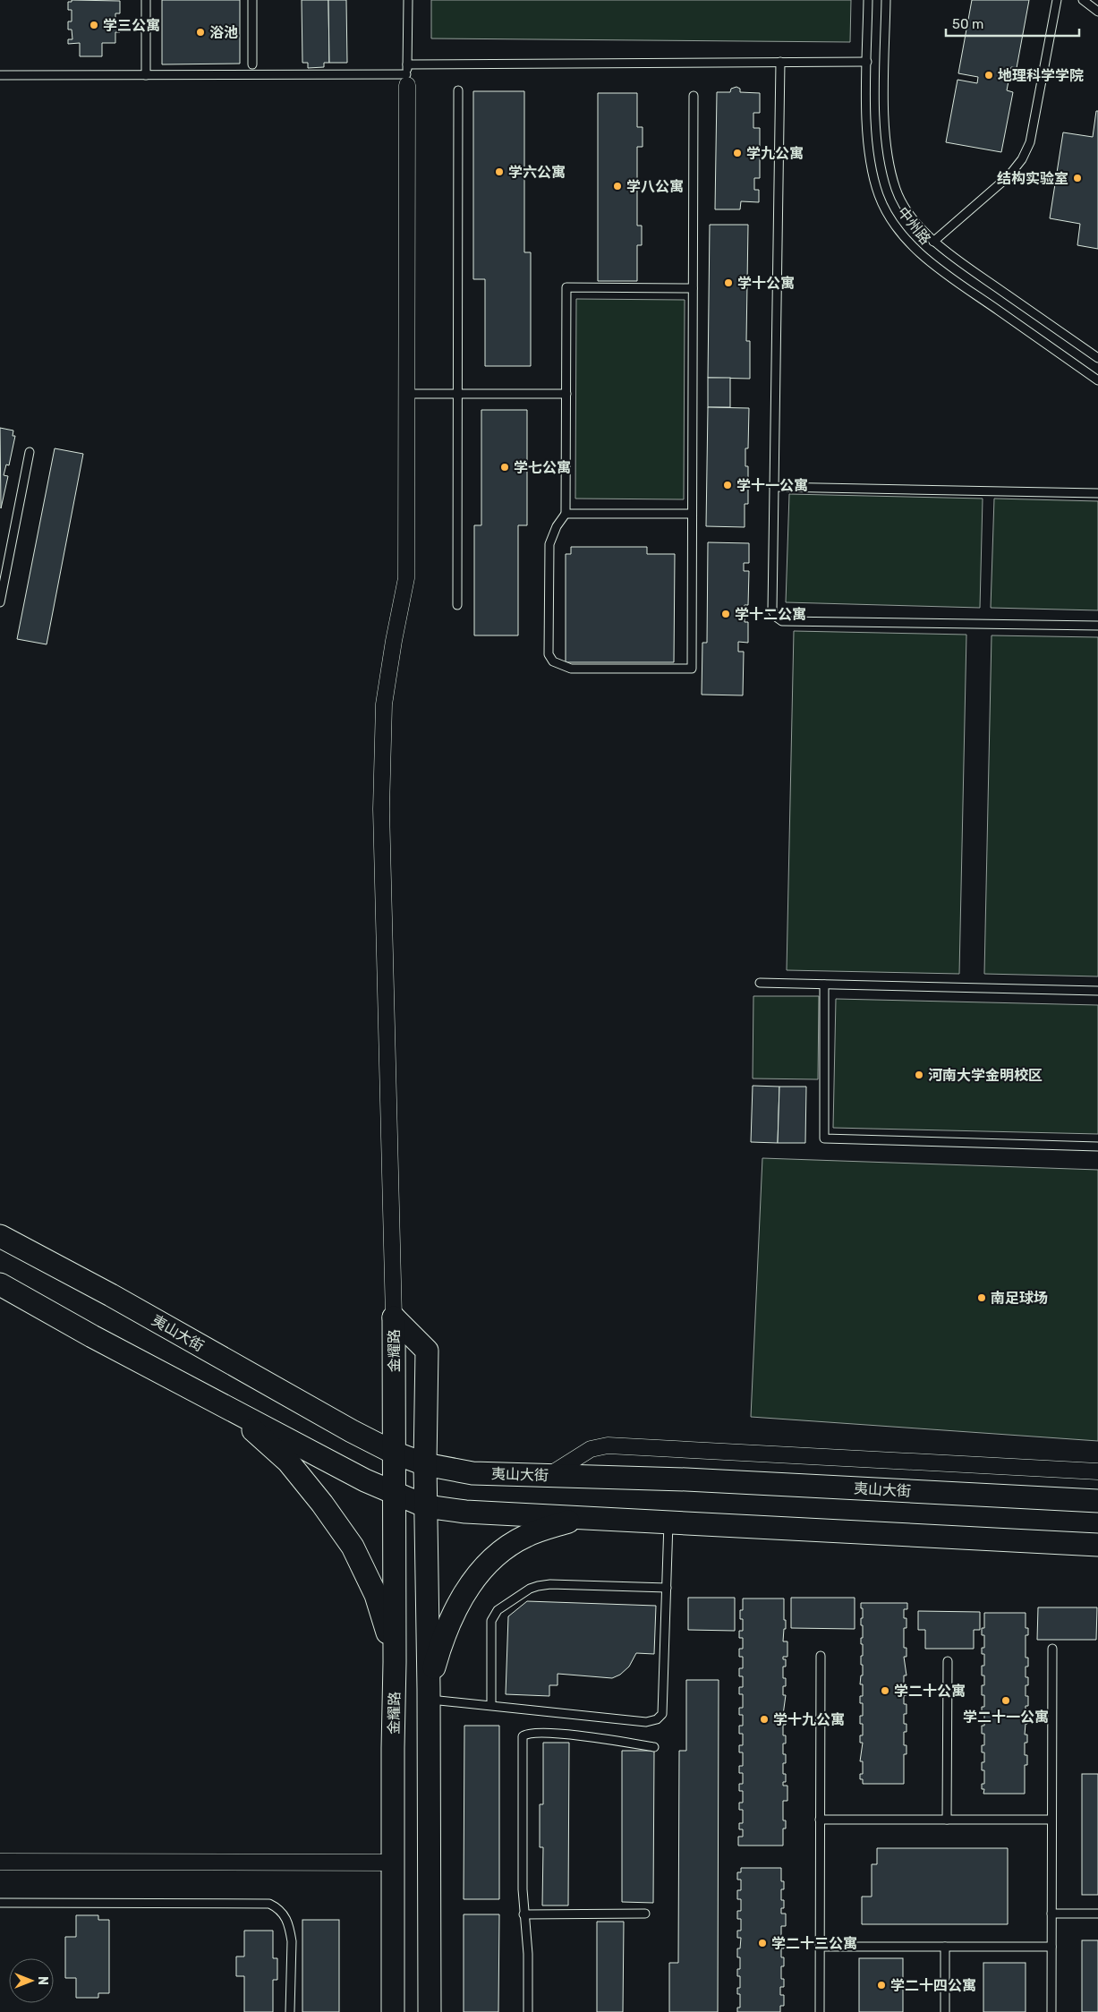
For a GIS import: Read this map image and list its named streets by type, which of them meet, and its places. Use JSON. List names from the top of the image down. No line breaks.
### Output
{"streets":{"main road":["夷山大街","金耀路"],"lane":["中州路"]},"crossings":[["夷山大街","金耀路"]],"places":["学三公寓","浴池","地理科学学院","学九公寓","学六公寓","结构实验室","学八公寓","学十公寓","学七公寓","学十一公寓","学十二公寓","河南大学金明校区","南足球场","学二十公寓","学二十一公寓","学十九公寓","学二十三公寓","学二十四公寓"],"scale_bar":"50 m","north":"right"}
